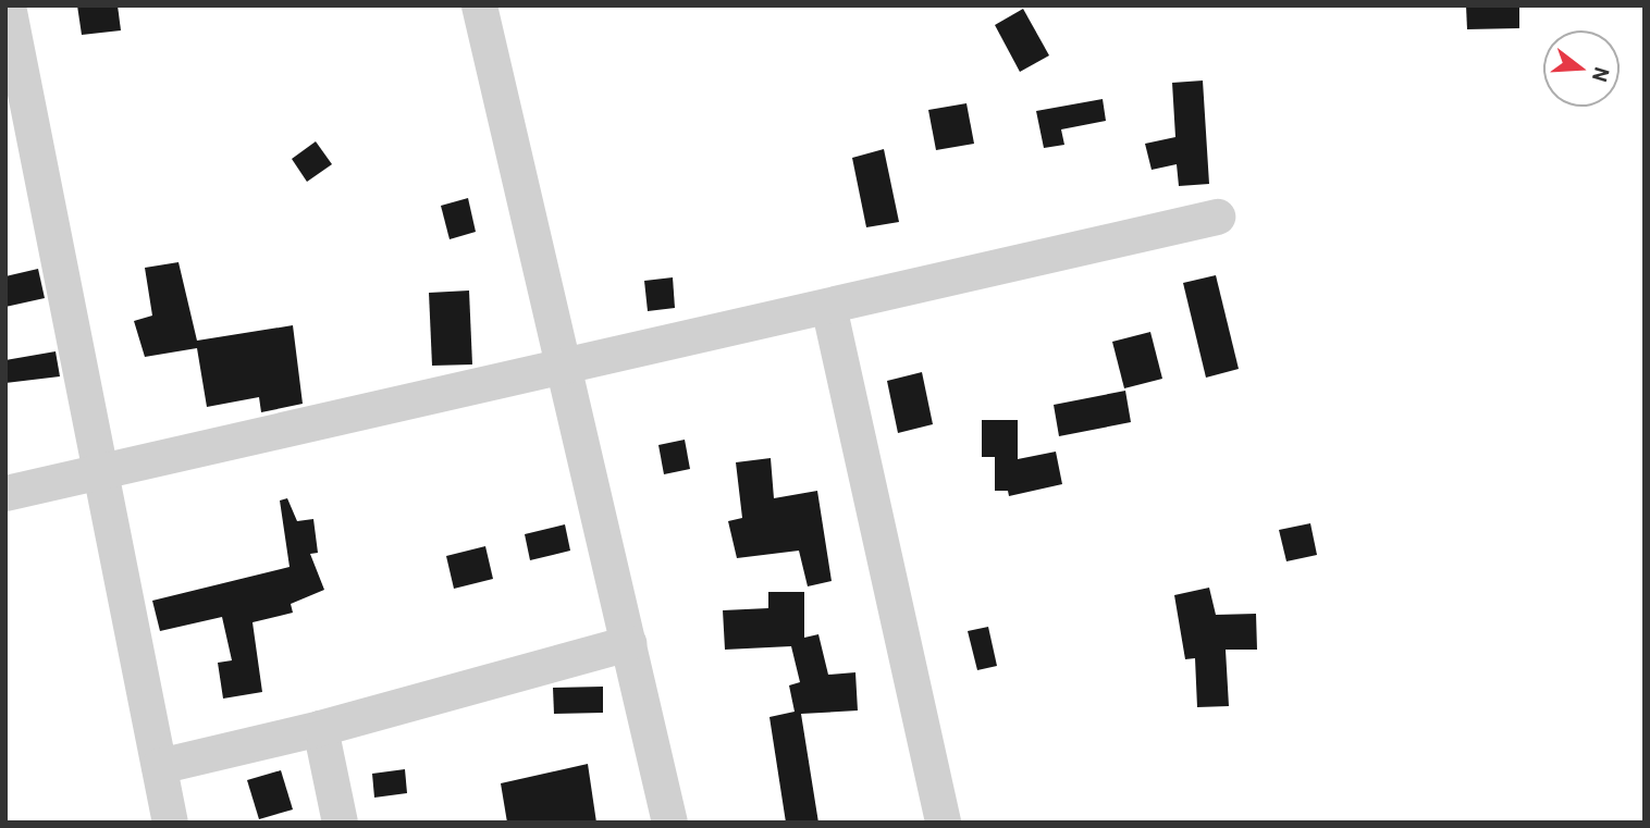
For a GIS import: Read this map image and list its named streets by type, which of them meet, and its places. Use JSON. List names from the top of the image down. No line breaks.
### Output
{"north":"right"}
